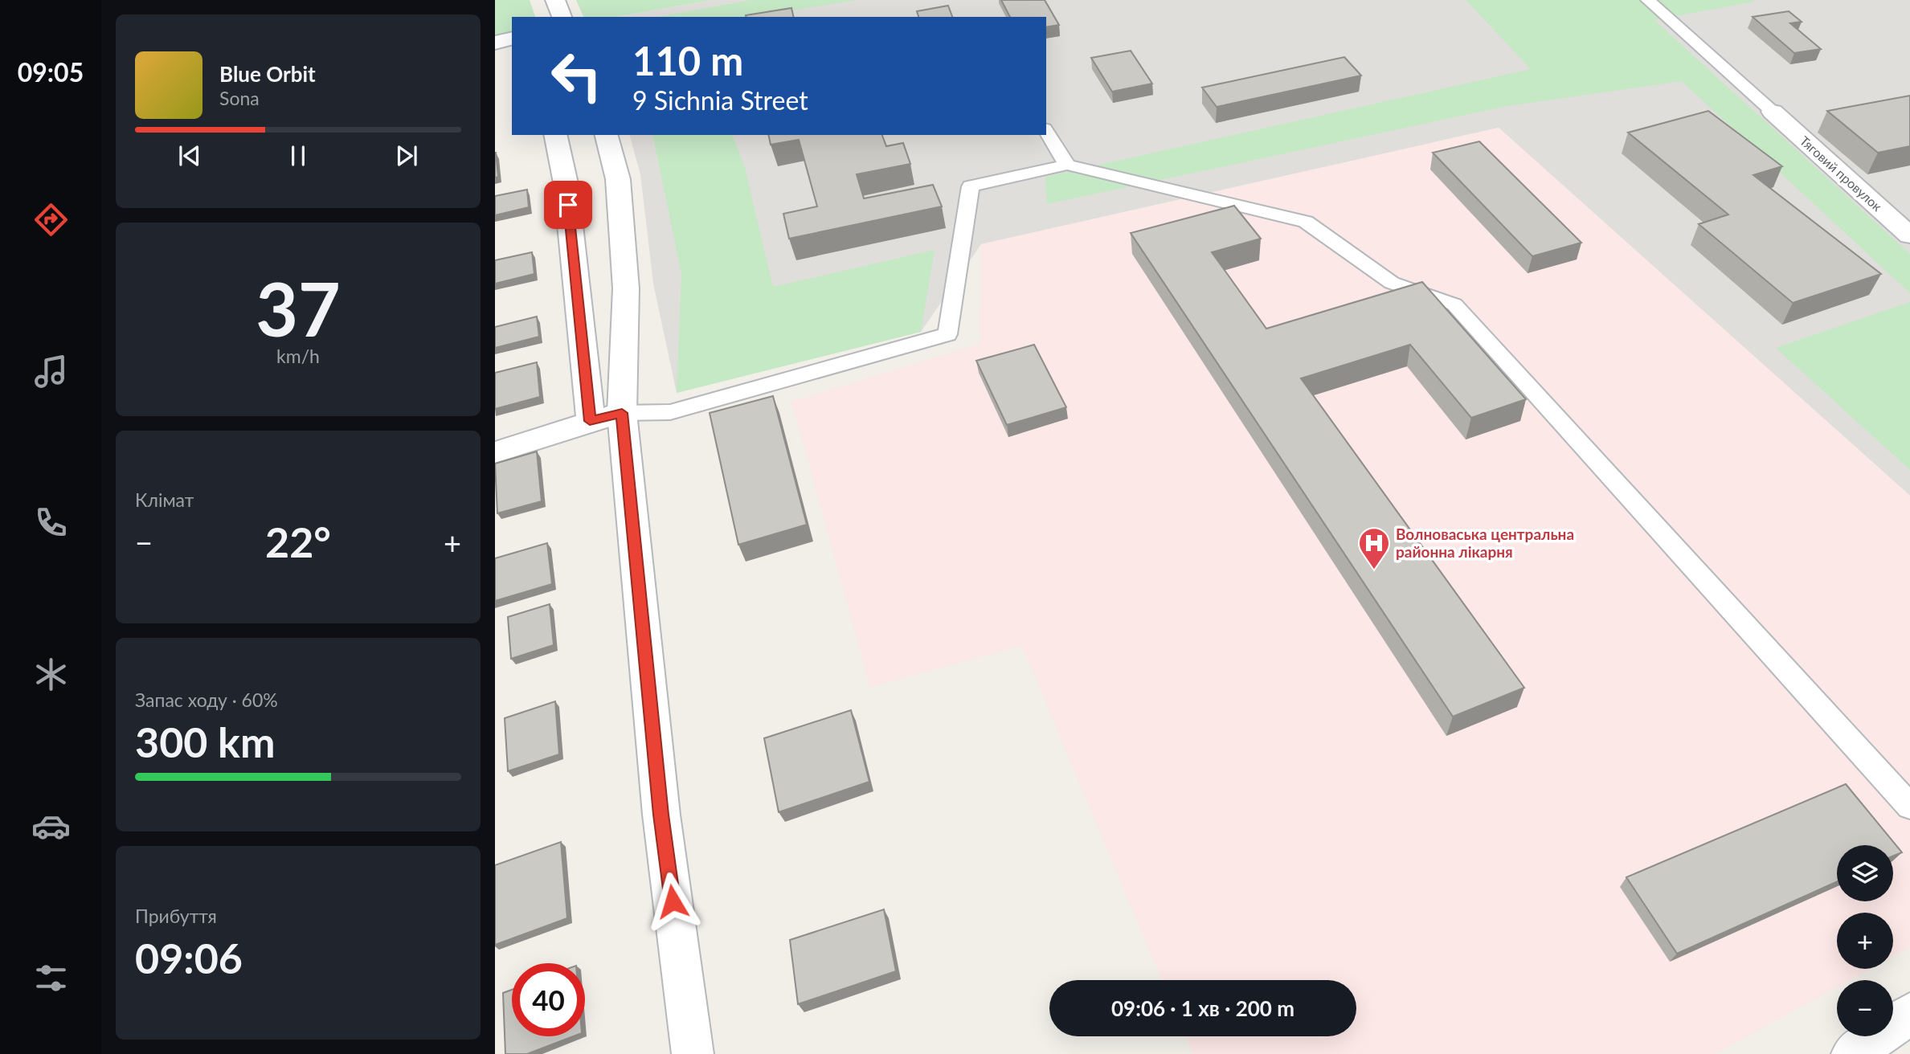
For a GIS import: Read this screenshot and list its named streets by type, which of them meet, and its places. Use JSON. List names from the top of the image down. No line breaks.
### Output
{"streets":{"street":["Тяговий провулок"]},"places":{"hospital":["Волноваська центральна районна лікарня"]},"page":{"tabs":"09:05","turn":["110 m","9 Sichnia Street"],"song":["Blue Orbit","Sona"],"tile":[["37","km/h"],"Клімат",["Запас ходу · 60%","300 km"],["Прибуття","09:06"]],"heat":["−","22°","+"],"map_buttons":["+","−"],"limit":"40","trip":"09:06 · 1 хв · 200 m"}}
